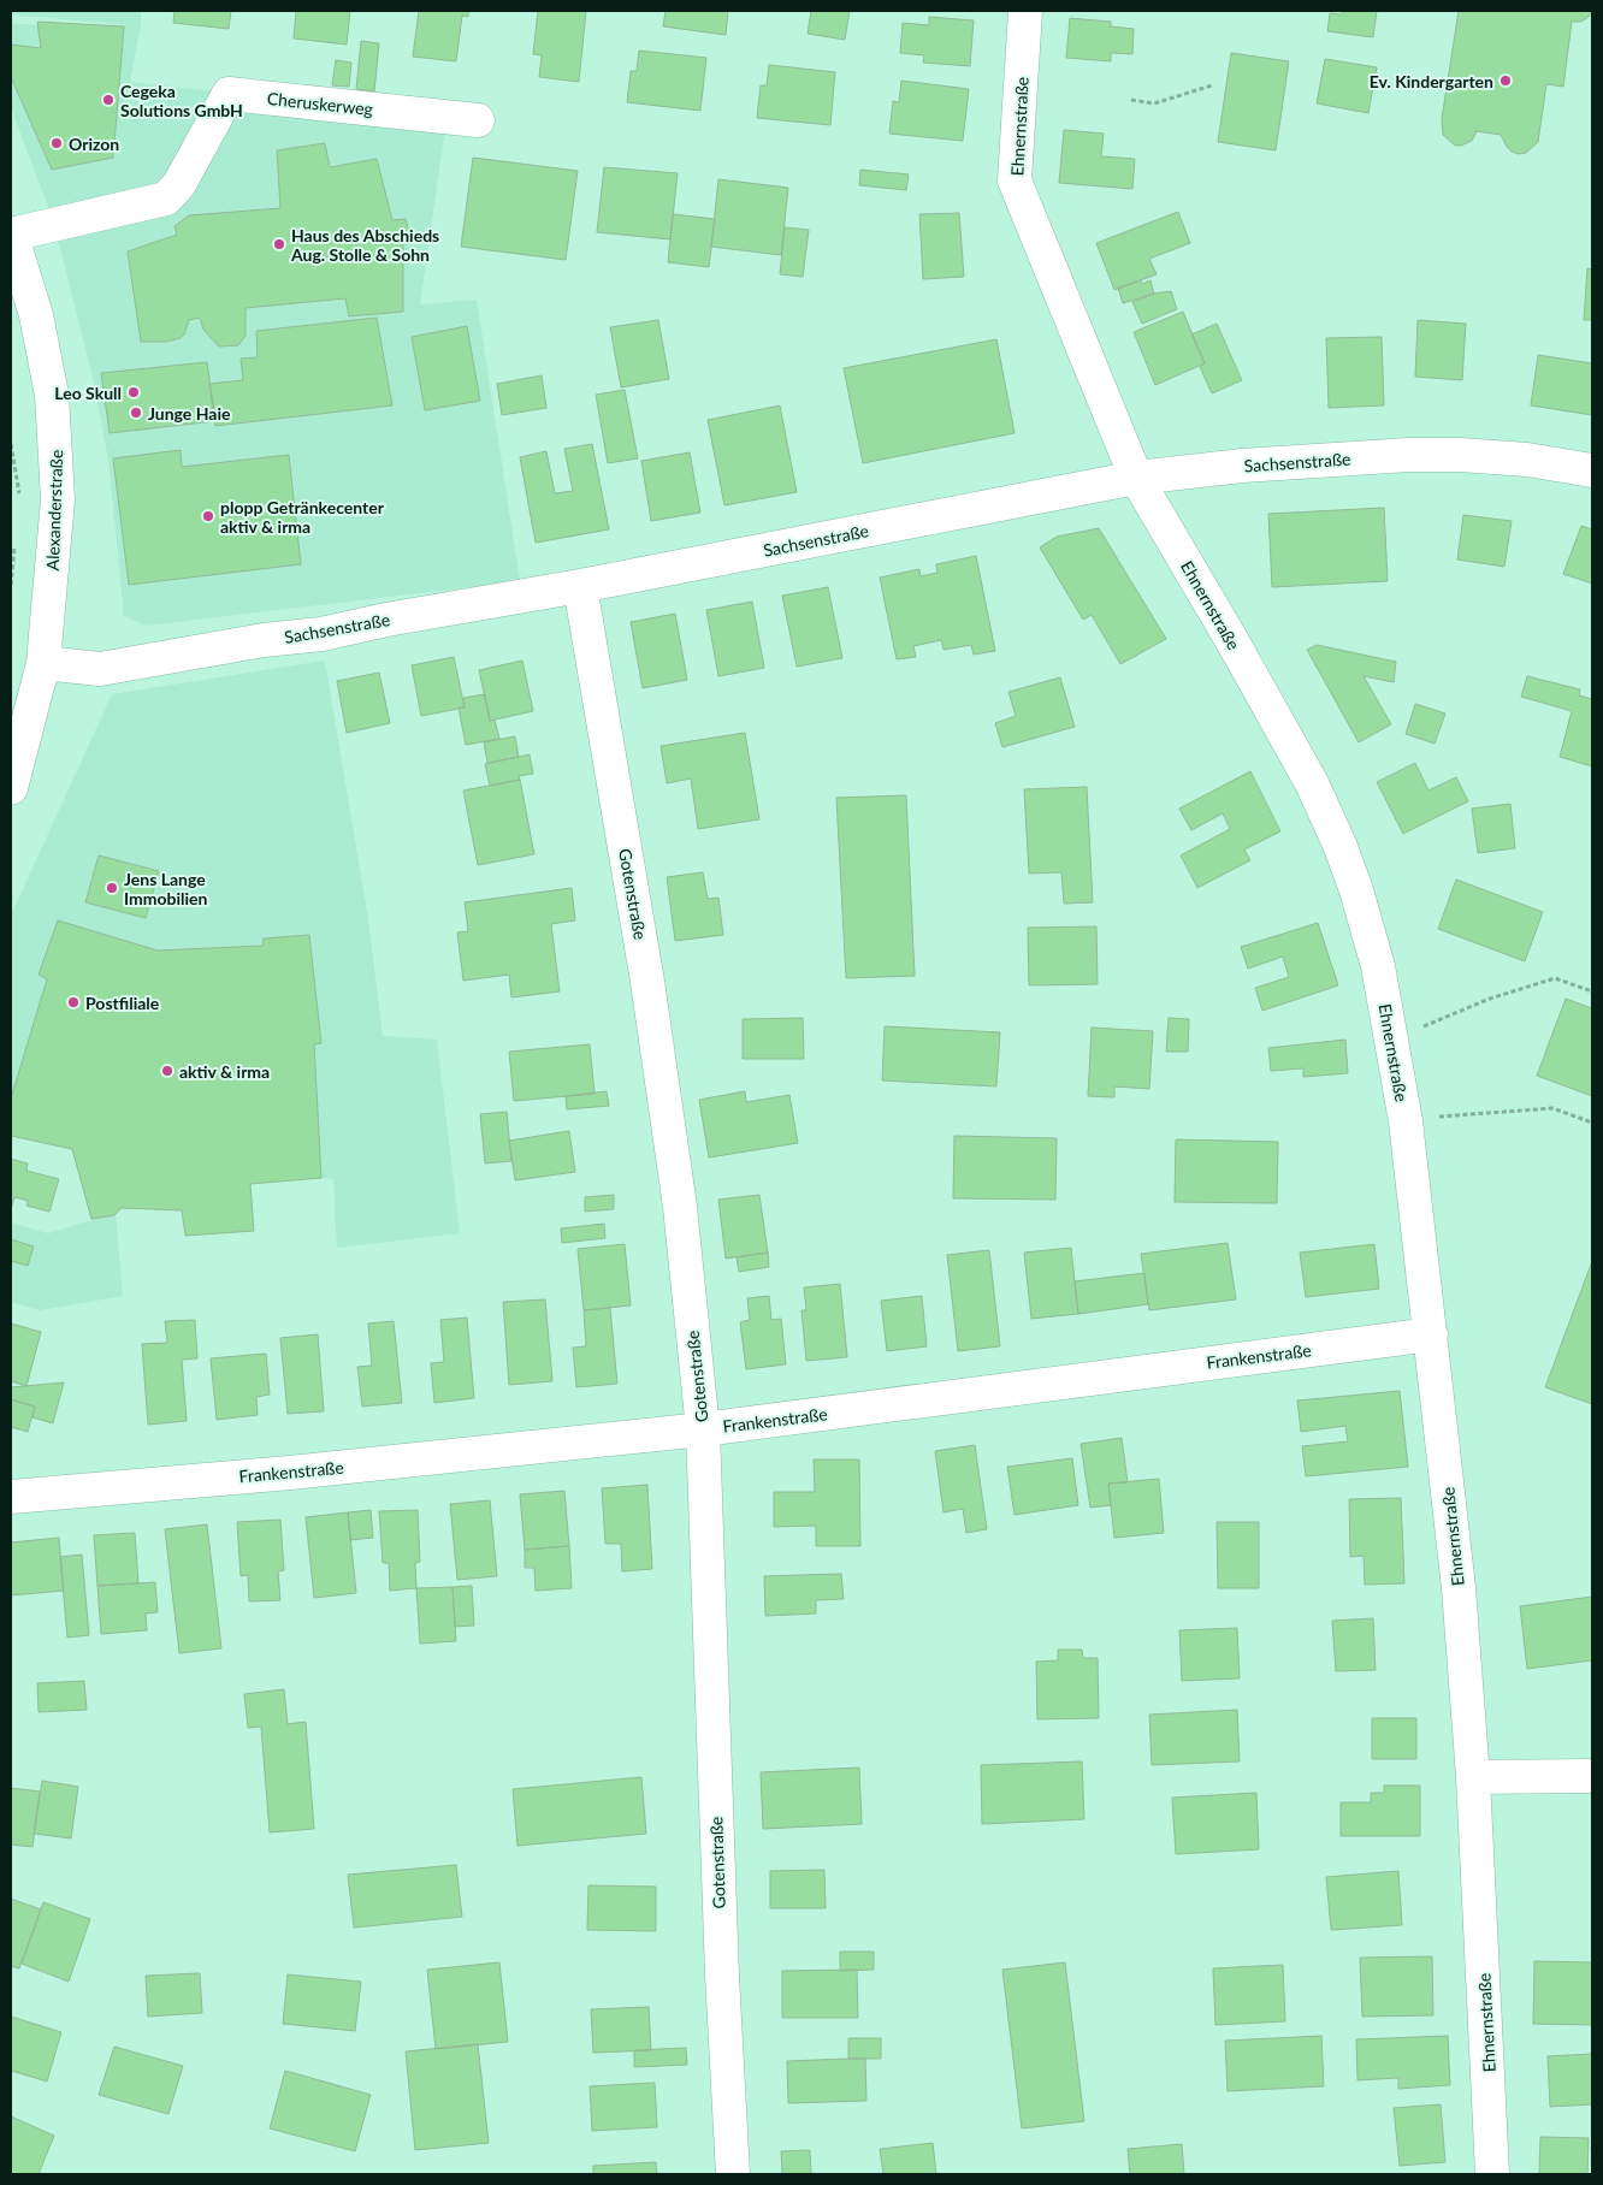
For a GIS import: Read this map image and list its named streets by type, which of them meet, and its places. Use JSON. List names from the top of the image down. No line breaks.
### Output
{"streets":{"street":["Cheruskerweg","Ehnernstraße","Sachsenstraße","Alexanderstraße","Gotenstraße","Frankenstraße"]},"crossings":[["Cheruskerweg","Alexanderstraße"],["Ehnernstraße","Sachsenstraße"],["Ehnernstraße","Frankenstraße"],["Sachsenstraße","Alexanderstraße"],["Sachsenstraße","Gotenstraße"],["Gotenstraße","Frankenstraße"]],"places":["Ev. Kindergarten","Cegeka Solutions GmbH","Orizon","Haus des Abschieds Aug. Stolle & Sohn","Leo Skull","Junge Haie","plopp Getränkecenter aktiv & irma","Jens Lange Immobilien","Postfiliale","aktiv & irma"]}
